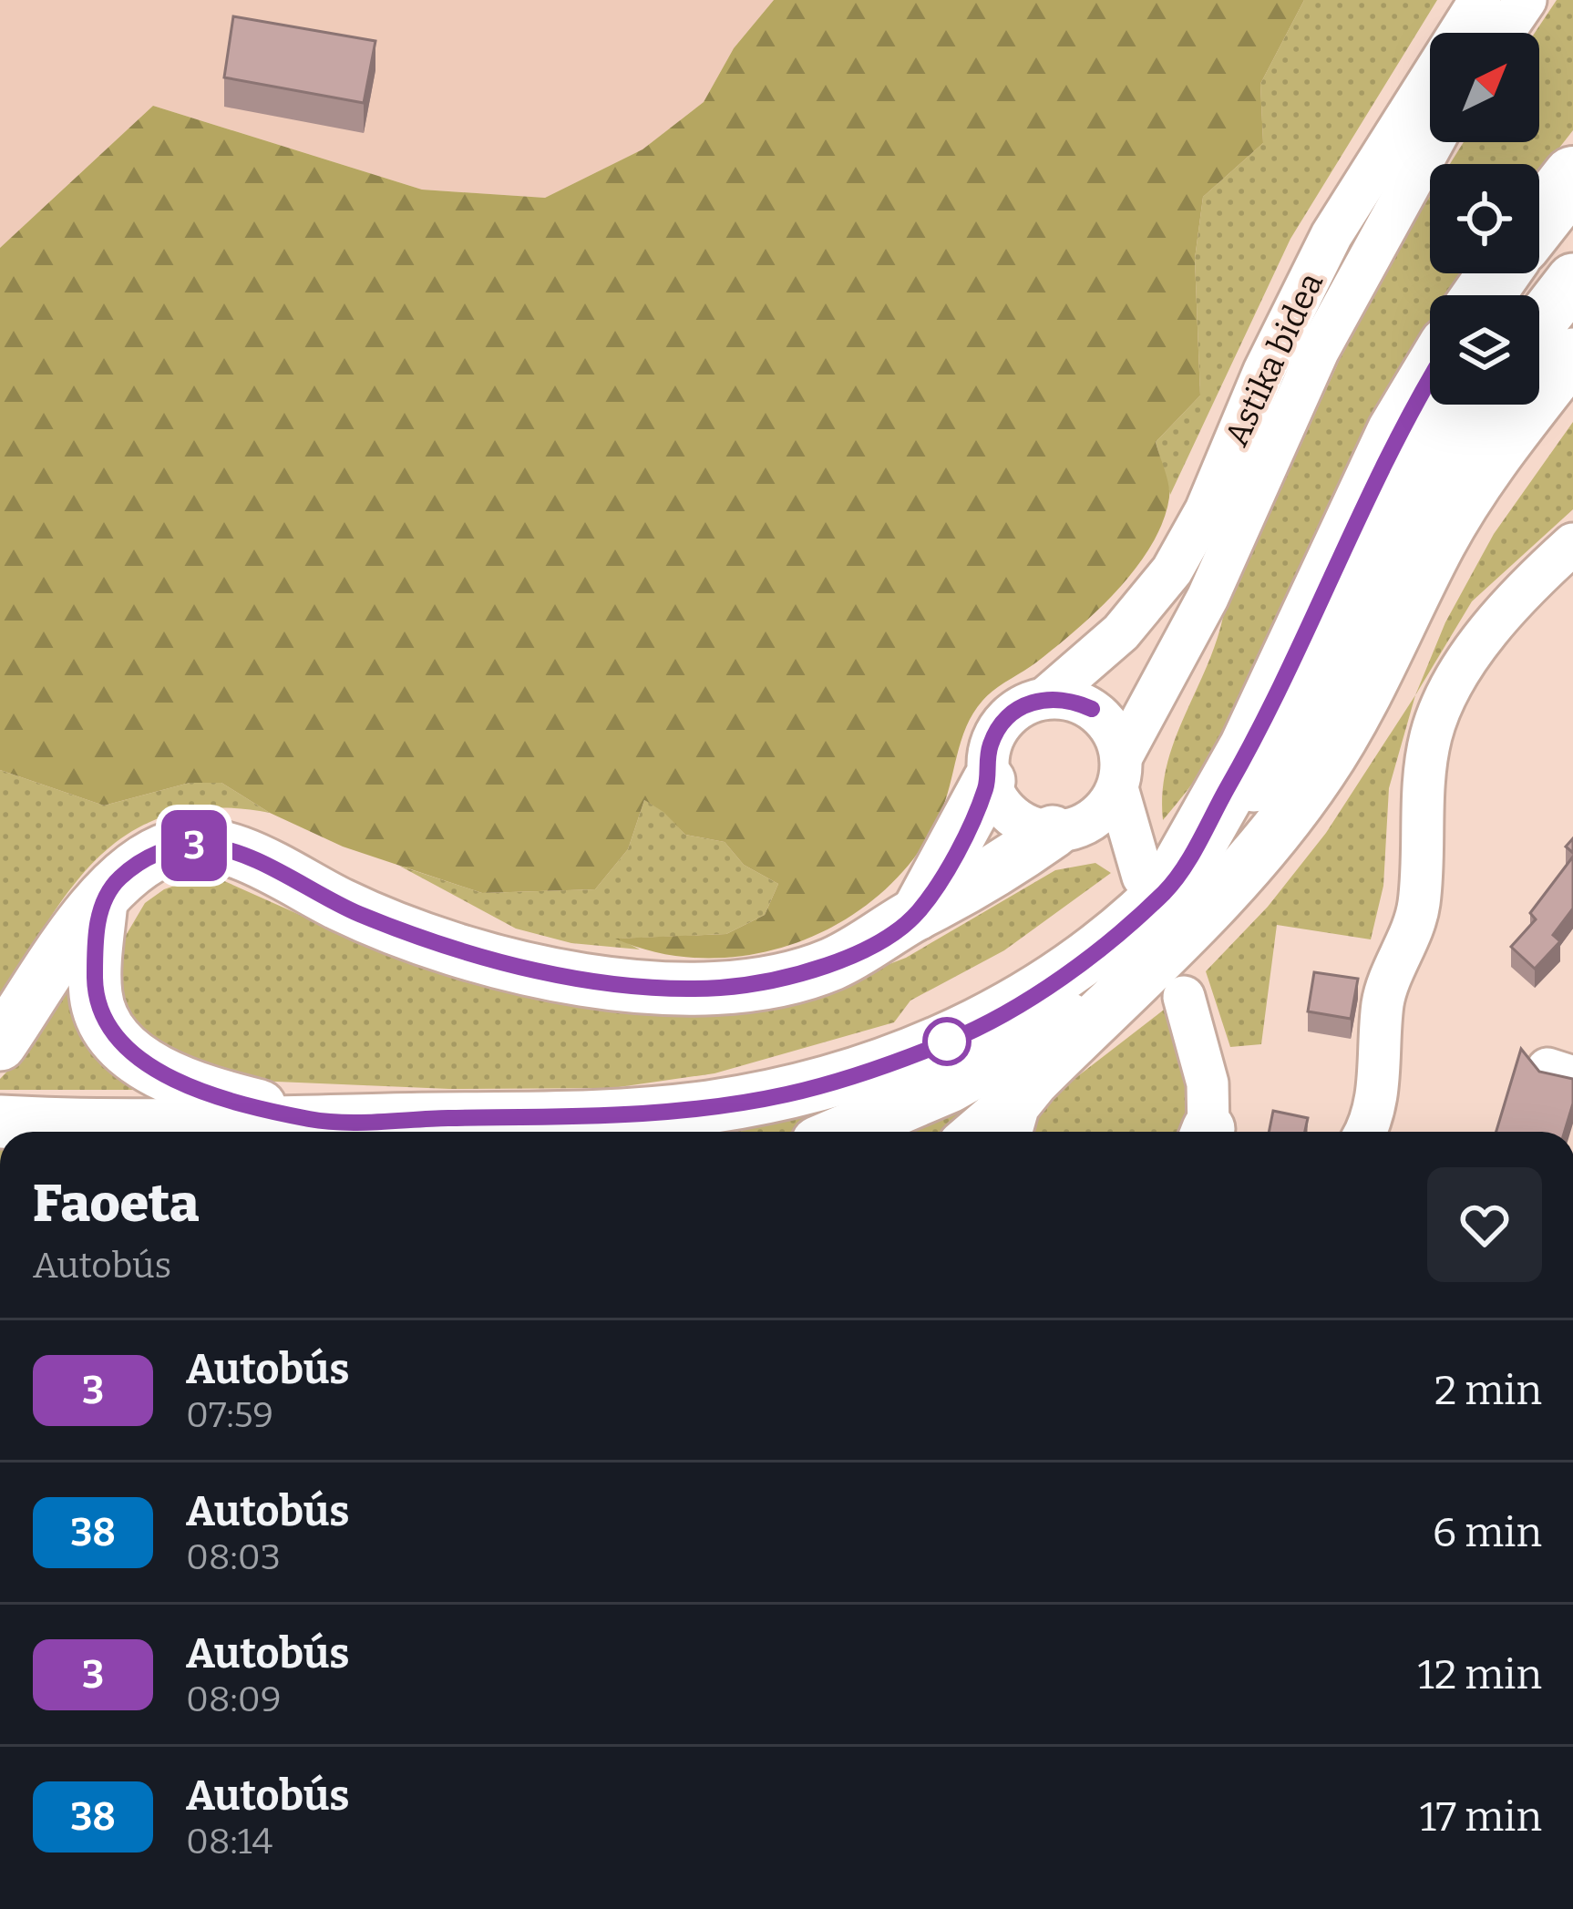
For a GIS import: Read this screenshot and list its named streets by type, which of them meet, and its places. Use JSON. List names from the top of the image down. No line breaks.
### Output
{"streets":{"street":["Astika bidea"]},"lines":["bus line 3"],"north":"top right","page":{"on_map":"3","heading":["Faoeta","Autobús"],"list":[{"mark":"3","name":"Autobús","note":"07:59","value":"2 min"},{"mark":"38","name":"Autobús","note":"08:03","value":"6 min"},{"mark":"3","name":"Autobús","note":"08:09","value":"12 min"},{"mark":"38","name":"Autobús","note":"08:14","value":"17 min"}]}}
